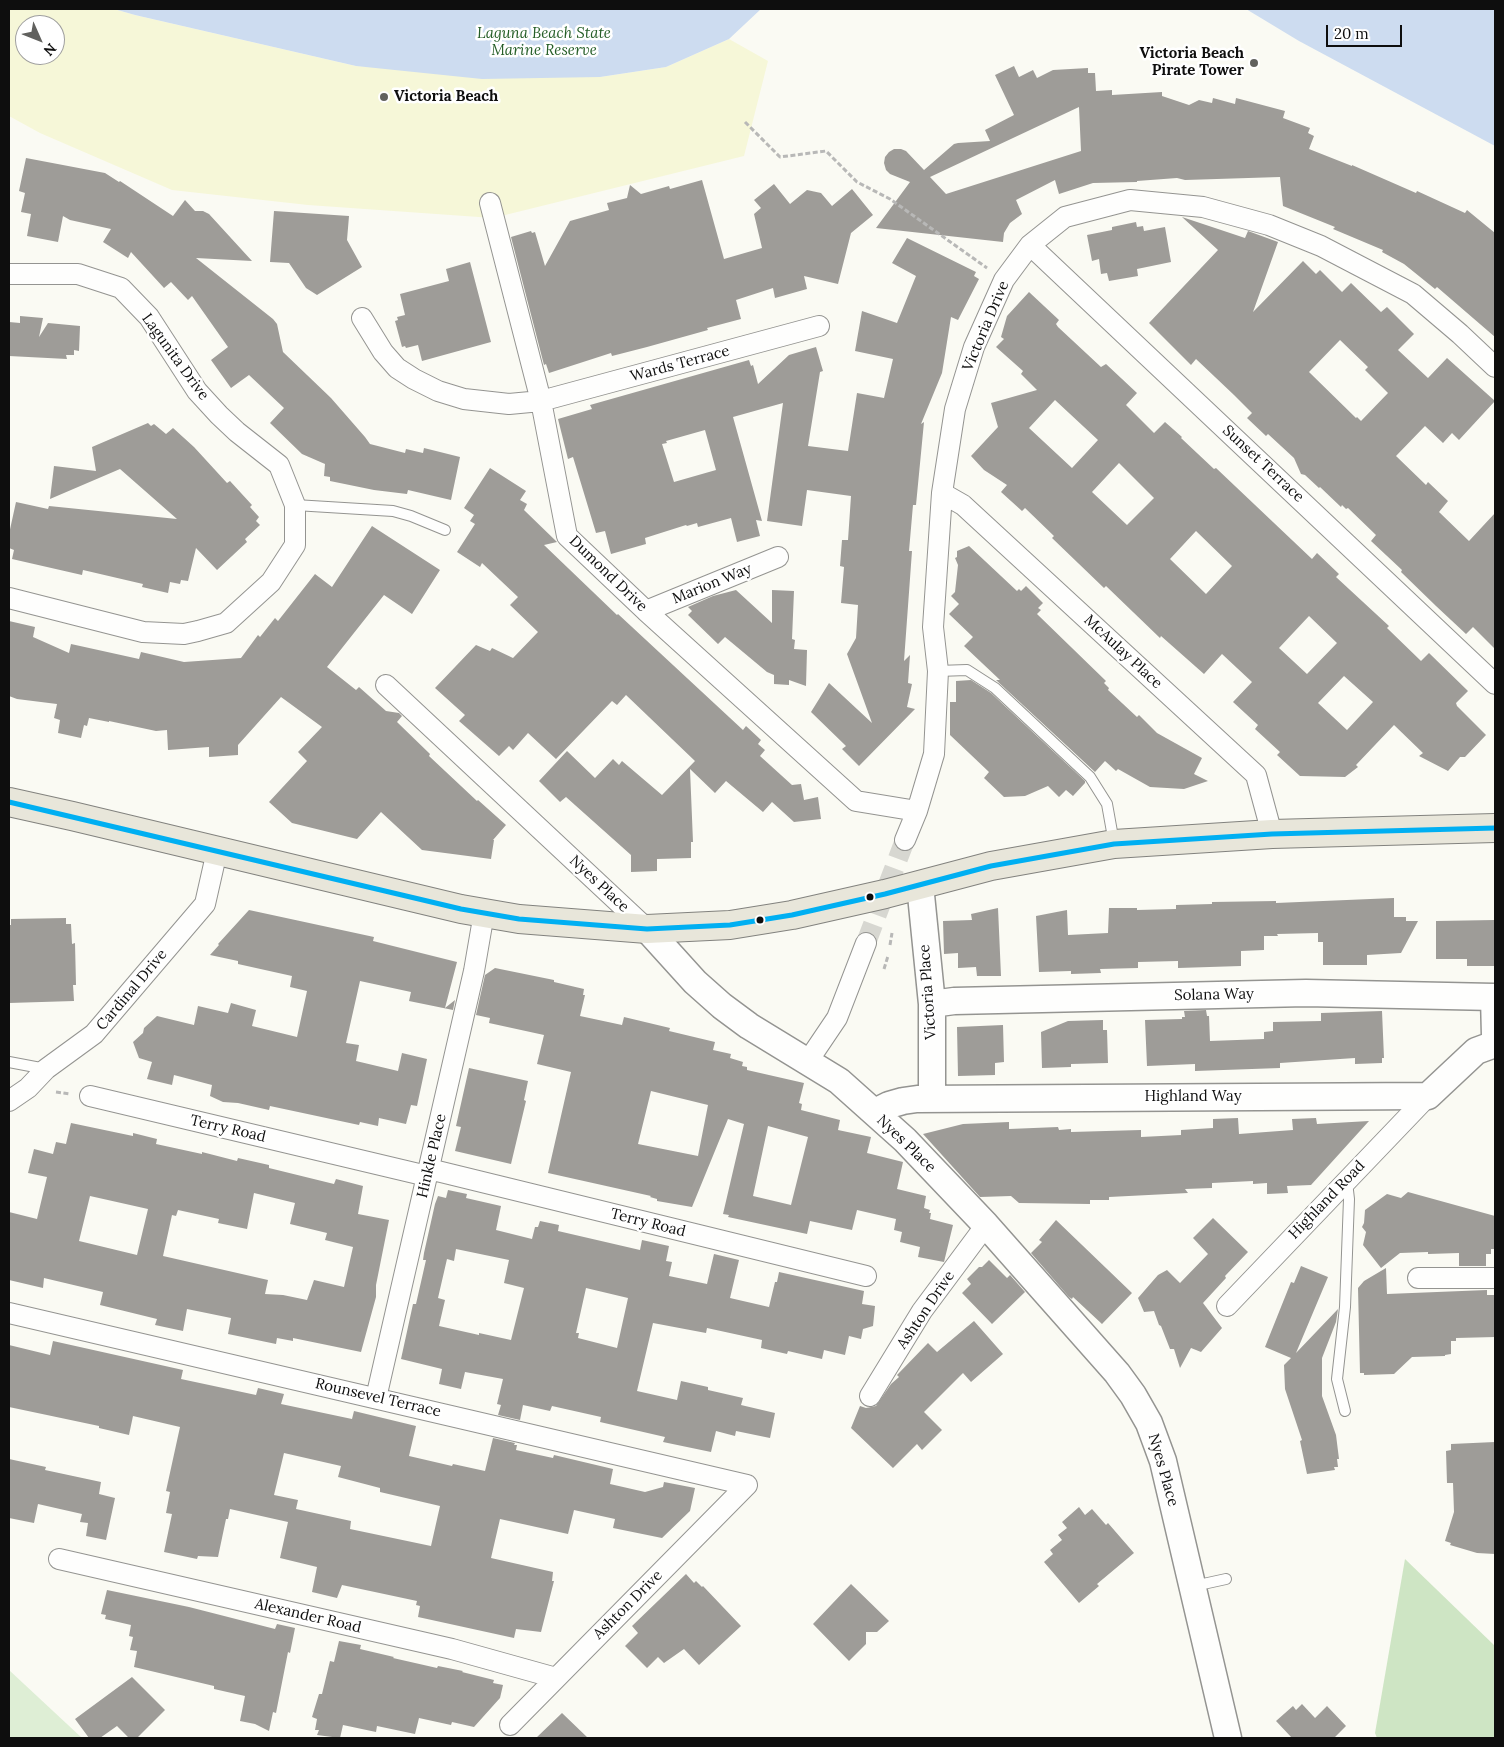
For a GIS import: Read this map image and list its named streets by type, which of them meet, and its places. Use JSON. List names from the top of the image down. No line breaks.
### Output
{"streets":{"street":["Victoria Drive","Lagunita Drive","Wards Terrace","Sunset Terrace","Dumond Drive","Marion Way","McAulay Place","Nyes Place","Cardinal Drive","Victoria Place","Solana Way","Highland Way","Terry Road","Hinkle Place","Highland Road","Ashton Drive","Rounsevel Terrace","Alexander Road"]},"crossings":[["Victoria Drive","Sunset Terrace"],["Victoria Drive","Dumond Drive"],["Victoria Drive","McAulay Place"],["Wards Terrace","Dumond Drive"],["Dumond Drive","Marion Way"],["Nyes Place","Highland Way"],["Nyes Place","Ashton Drive"],["Victoria Place","Solana Way"],["Victoria Place","Highland Way"],["Highland Way","Highland Road"],["Terry Road","Hinkle Place"],["Hinkle Place","Rounsevel Terrace"],["Ashton Drive","Rounsevel Terrace"],["Ashton Drive","Alexander Road"]],"parks":["Laguna Beach State Marine Reserve"],"places":["Victoria Beach Pirate Tower","Victoria Beach"],"scale_bar":"20 m","north":"bottom right"}
